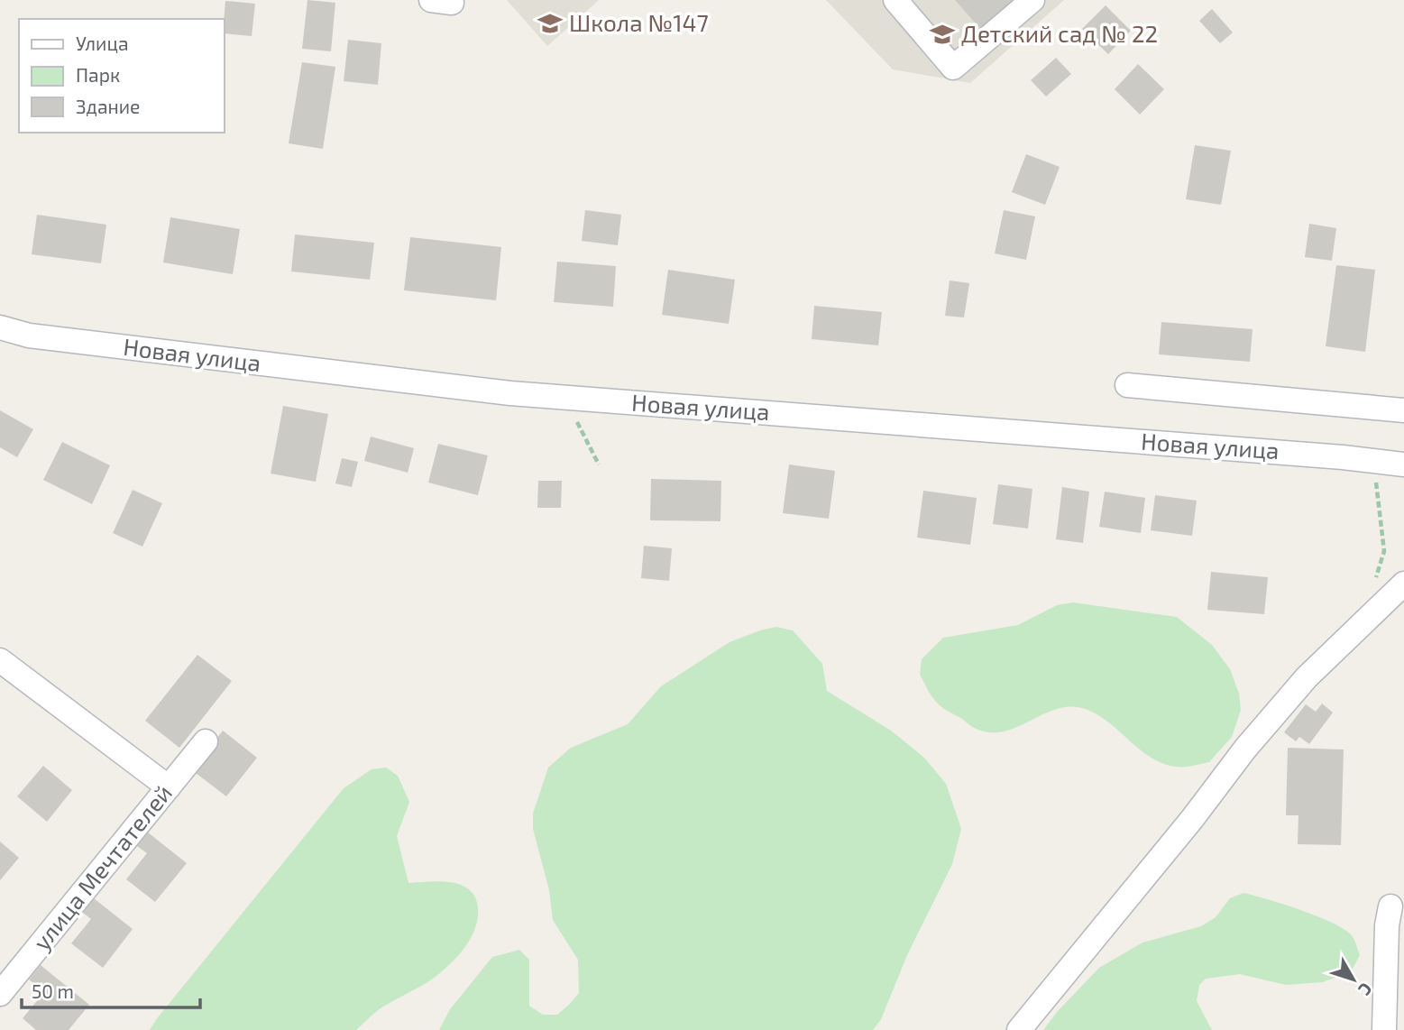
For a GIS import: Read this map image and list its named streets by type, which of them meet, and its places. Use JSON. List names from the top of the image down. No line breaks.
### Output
{"streets":{"street":["Новая улица","улица Мечтателей"]},"places":{"school or university":["Школа №147","Детский сад № 22"]},"legend":["Улица","Парк","Здание"],"scale_bar":"50 m","north":"bottom right"}
